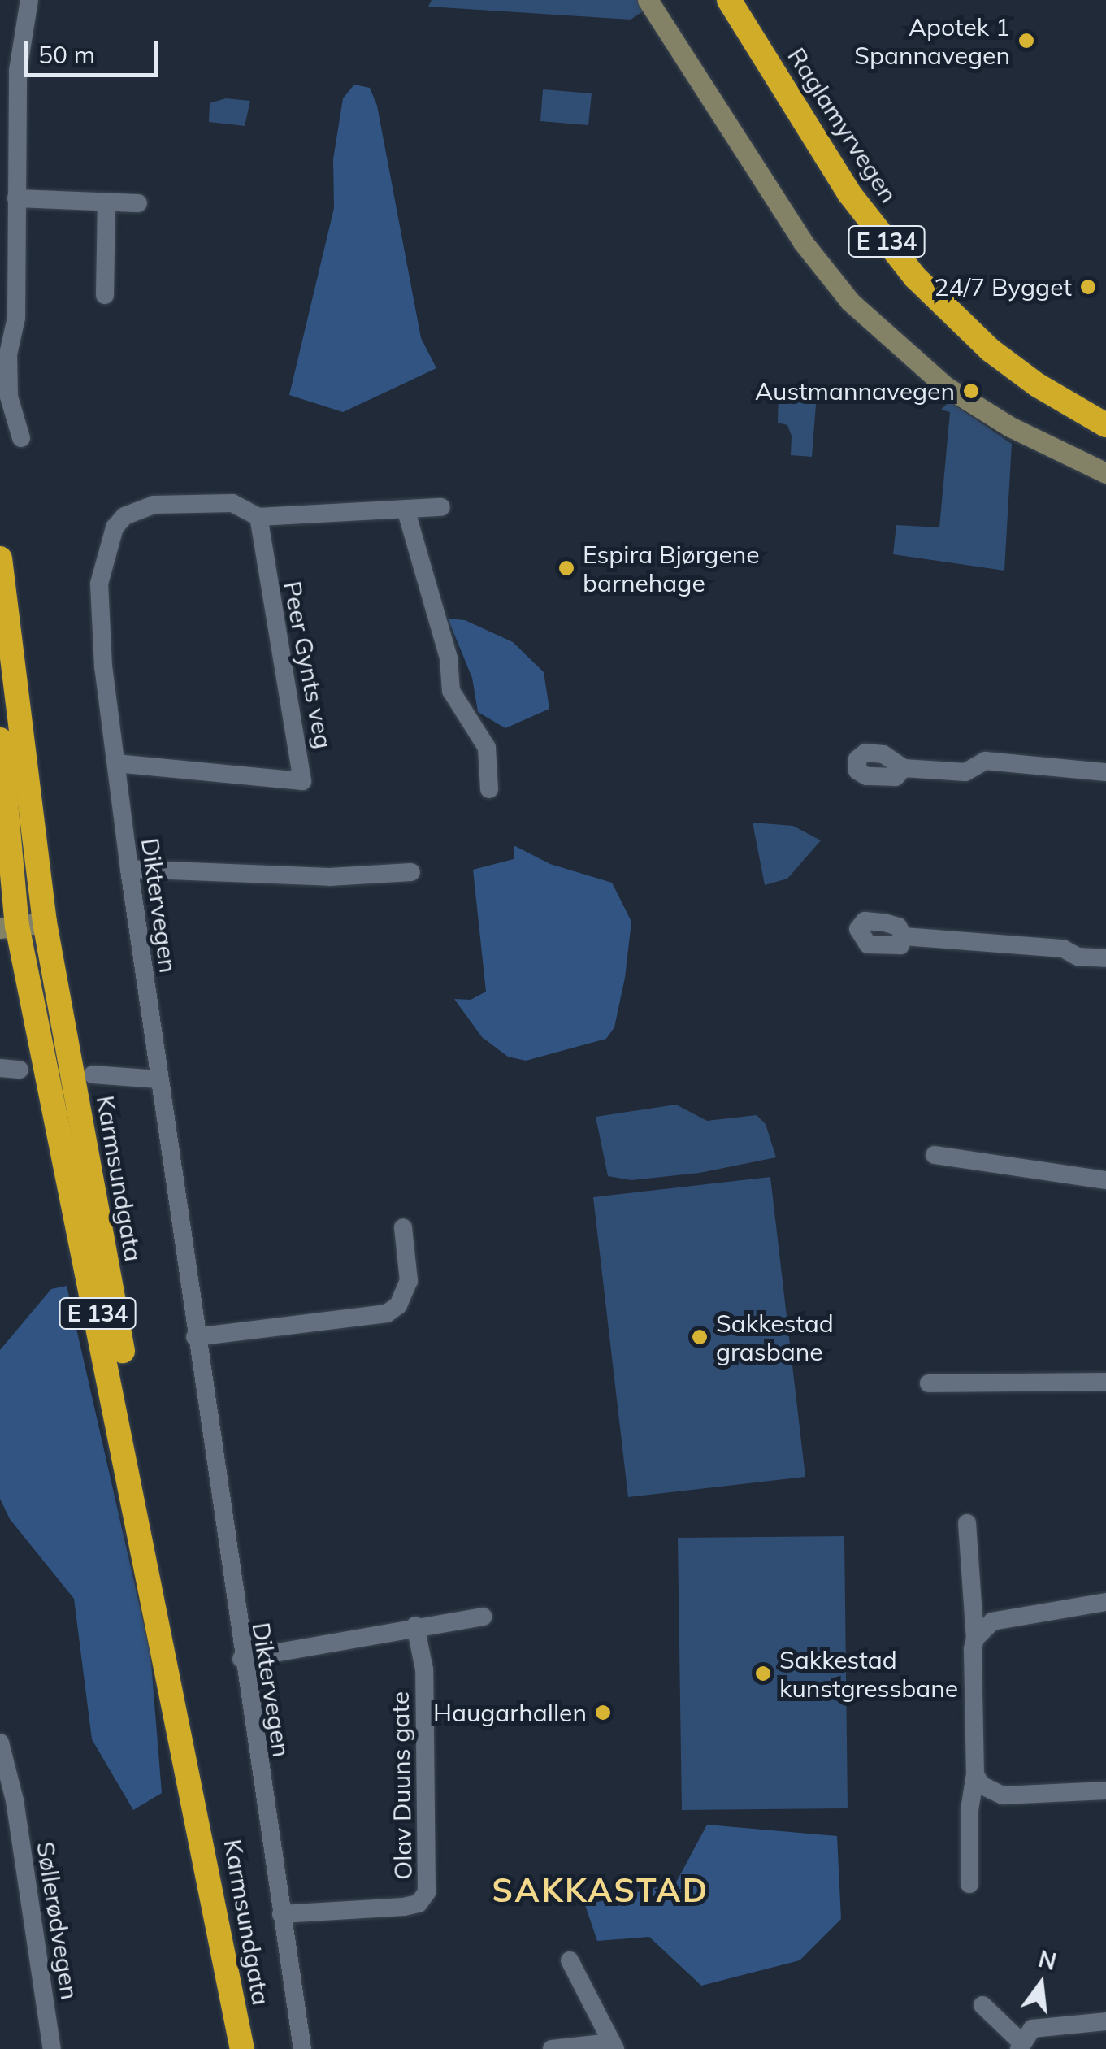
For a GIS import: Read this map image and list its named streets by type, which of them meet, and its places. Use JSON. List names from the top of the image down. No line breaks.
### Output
{"streets":{"highway":["Raglamyrvegen","E 134","Karmsundgata"],"street":["Peer Gynts veg","Diktervegen","Olav Duuns gate","Søllerødvegen"]},"crossings":[["E 134","Karmsundgata"],["Peer Gynts veg","Diktervegen"],["Diktervegen","Olav Duuns gate"]],"districts":["SAKKASTAD"],"places":["Apotek 1 Spannavegen","24/7 Bygget","Austmannavegen","Espira Bjørgene barnehage","Sakkestad grasbane","Sakkestad kunstgressbane","Haugarhallen"],"scale_bar":"50 m","north":"top"}
